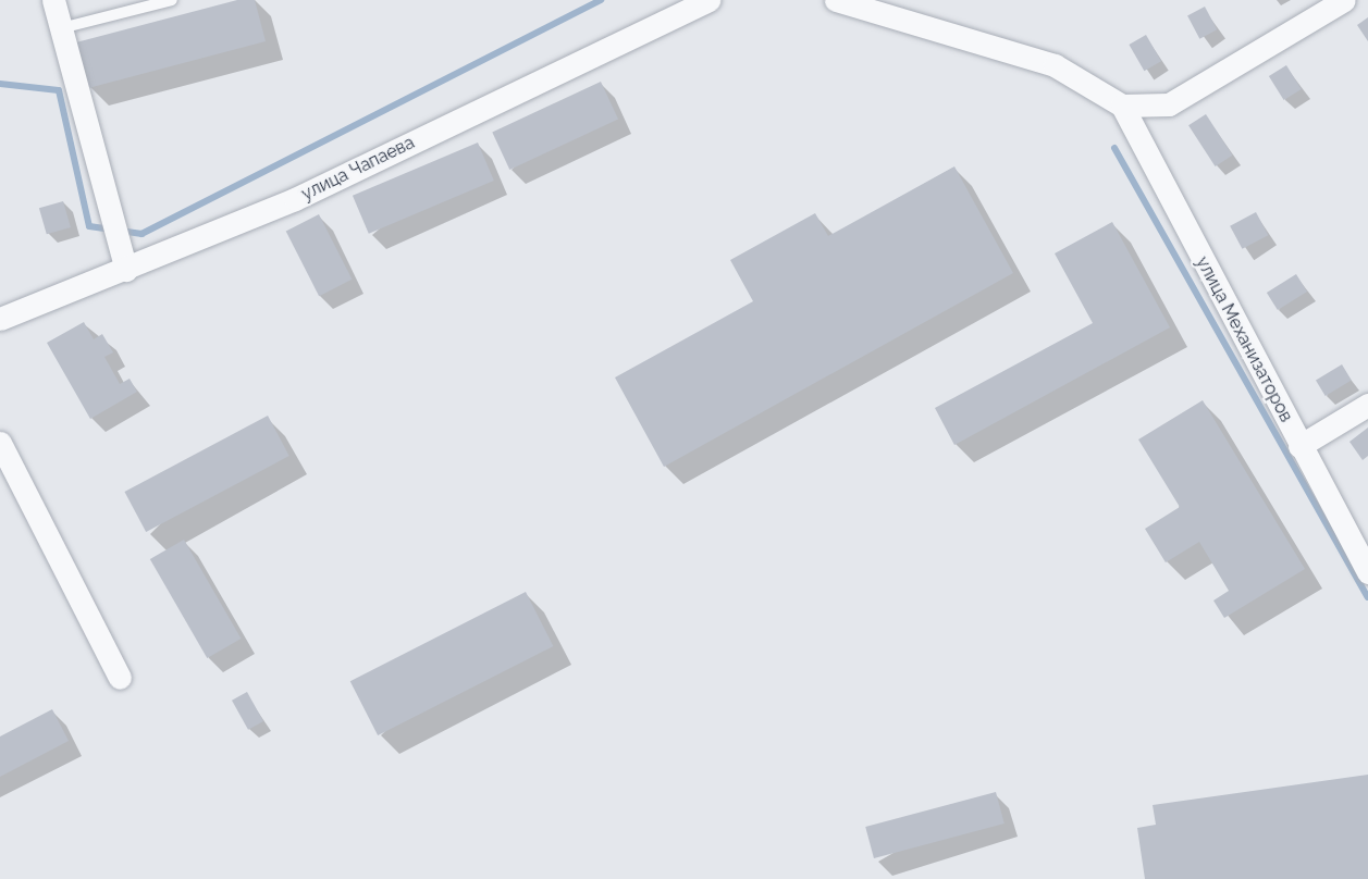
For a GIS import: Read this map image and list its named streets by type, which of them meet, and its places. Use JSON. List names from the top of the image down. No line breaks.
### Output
{"streets":{"street":["улица Чапаева","улица Механизаторов"]}}
